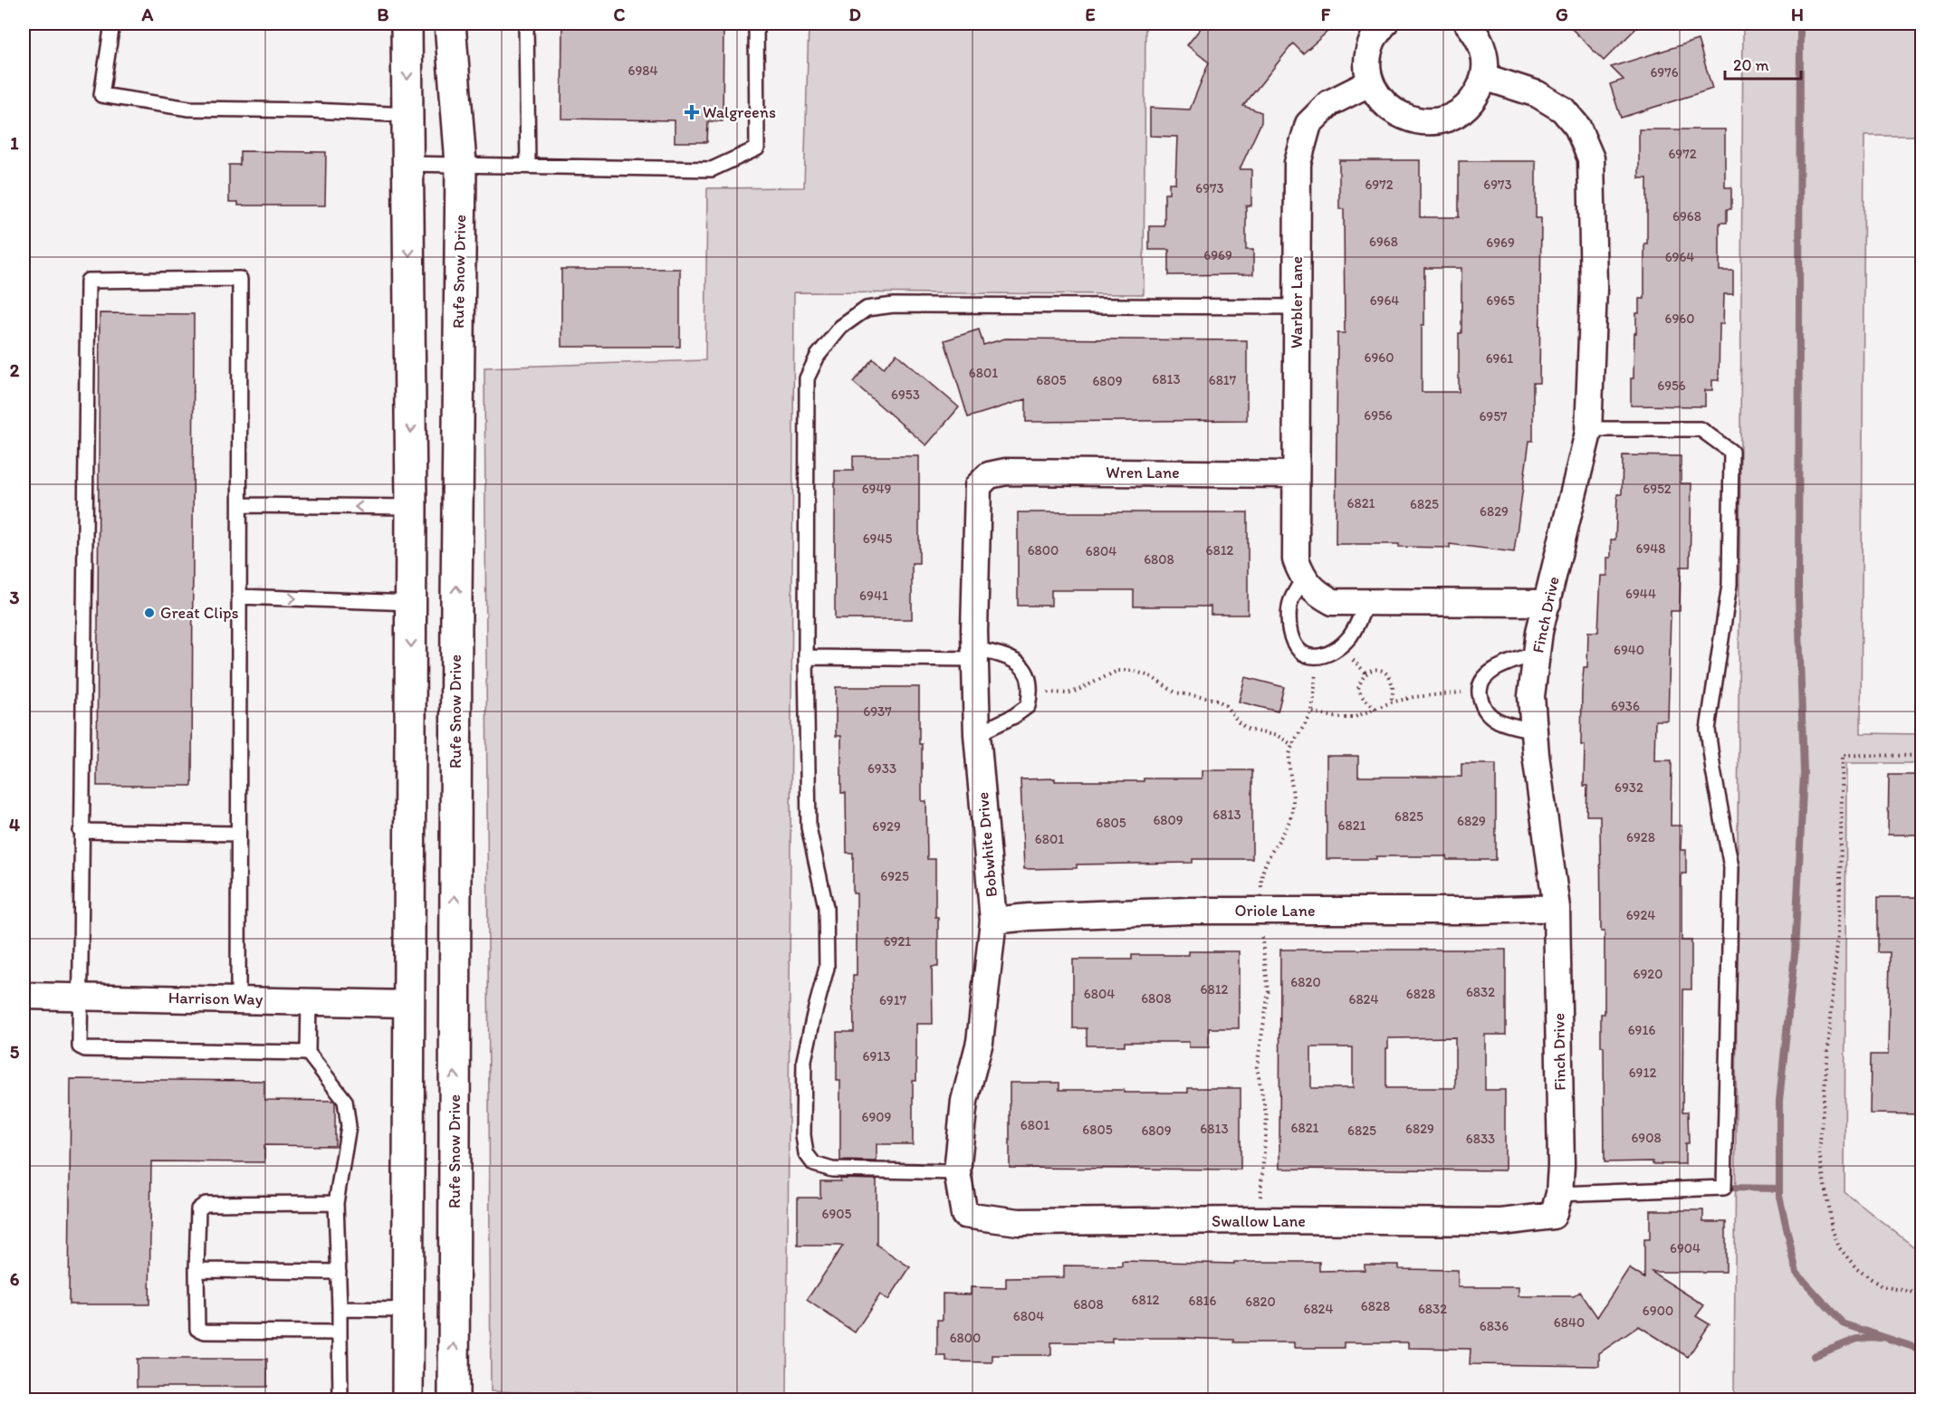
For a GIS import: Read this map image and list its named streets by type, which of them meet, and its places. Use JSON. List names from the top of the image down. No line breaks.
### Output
{"streets":{"main road":["Rufe Snow Drive"],"street":["Warbler Lane","Wren Lane","Finch Drive","Bobwhite Drive","Oriole Lane","Harrison Way","Swallow Lane"]},"crossings":[["Warbler Lane","Wren Lane"],["Wren Lane","Bobwhite Drive"],["Finch Drive","Oriole Lane"],["Finch Drive","Swallow Lane"],["Bobwhite Drive","Oriole Lane"],["Bobwhite Drive","Swallow Lane"]],"places":{"health":["Walgreens"],"other":["Great Clips"]},"house_numbers":["6984","6976","6972","6972","6973","6973","6968","6968","6969","6969","6964","6964","6965","6960","6960","6961","6801","6813","6805","6817","6809","6956","6953","6956","6957","6949","6952","6821","6825","6829","6945","6948","6800","6812","6804","6808","6944","6941","6940","6936","6937","6933","6932","6813","6825","6809","6829","6805","6821","6929","6928","6801","6925","6924","6921","6920","6820","6812","6832","6804","6828","6808","6824","6917","6916","6913","6912","6909","6801","6821","6813","6829","6805","6809","6825","6908","6833","6905","6904","6812","6816","6820","6808","6828","6824","6832","6900","6804","6840","6836","6800"],"scale_bar":"20 m","grid":{"columns":["A","B","C","D","E","F","G","H"],"rows":["1","2","3","4","5","6"]}}
